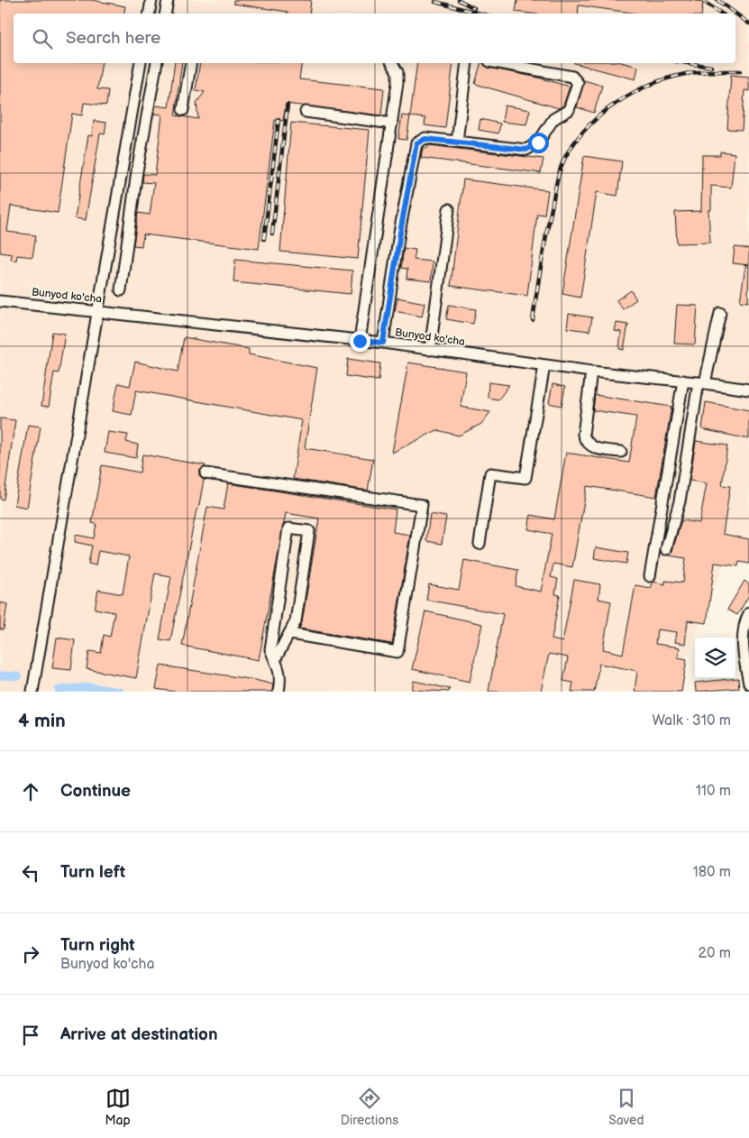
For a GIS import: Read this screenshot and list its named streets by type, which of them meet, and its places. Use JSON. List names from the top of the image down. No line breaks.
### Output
{"streets":{"street":["Bunyod ko'cha"]},"page":{"search":"Search here","heading":["4 min","Walk · 310 m"],"list":[["Continue","110 m"],["Turn left","180 m"],["Turn right","Bunyod ko'cha","20 m"],"Arrive at destination"],"nav":["Map","Directions","Saved"]}}
